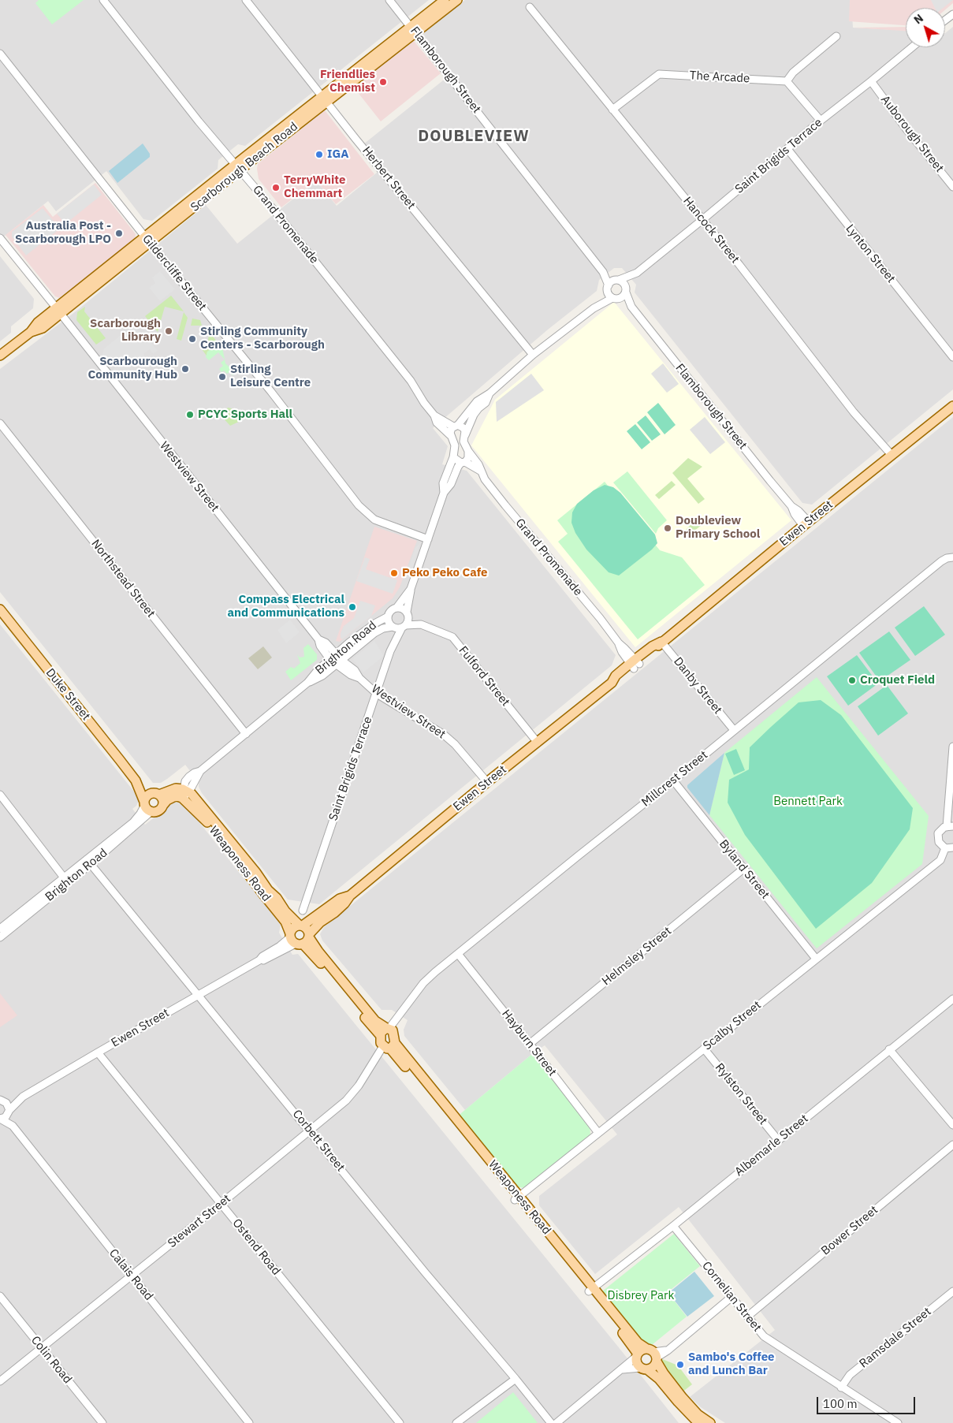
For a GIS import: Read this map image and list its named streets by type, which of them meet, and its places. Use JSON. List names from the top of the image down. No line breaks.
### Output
{"streets":{"main road":["Scarborough Beach Road","Ewen Street","Duke Street","Weaponess Road"],"street":["Flamborough Street","The Arcade","Auborough Street","Saint Brigids Terrace","Herbert Street","Grand Promenade","Hancock Street","Lynton Street","Gildercliffe Street","Westview Street","Northstead Street","Brighton Road","Fulford Street","Danby Street","Millcrest Street","Byland Street","Helmsley Street","Scalby Street","Hayburn Street","Rylston Street","Corbett Street","Albemarle Street","Stewart Street","Bower Street","Ostend Road","Calais Road","Cornelian Street","Ramsdale Street","Colin Road"]},"crossings":[["Flamborough Street","Saint Brigids Terrace"],["Flamborough Street","Scarborough Beach Road"],["Flamborough Street","Ewen Street"],["The Arcade","Hancock Street"],["Auborough Street","Saint Brigids Terrace"],["Saint Brigids Terrace","Hancock Street"],["Saint Brigids Terrace","Lynton Street"],["Saint Brigids Terrace","Westview Street"],["Saint Brigids Terrace","Brighton Road"],["Saint Brigids Terrace","Fulford Street"],["Scarborough Beach Road","Herbert Street"],["Scarborough Beach Road","Grand Promenade"],["Scarborough Beach Road","Gildercliffe Street"],["Scarborough Beach Road","Westview Street"],["Grand Promenade","Ewen Street"],["Hancock Street","Ewen Street"],["Westview Street","Ewen Street"],["Westview Street","Brighton Road"],["Ewen Street","Fulford Street"],["Ewen Street","Danby Street"],["Ewen Street","Weaponess Road"],["Ewen Street","Corbett Street"],["Ewen Street","Ostend Road"],["Ewen Street","Calais Road"],["Northstead Street","Brighton Road"],["Brighton Road","Fulford Street"],["Brighton Road","Duke Street"],["Brighton Road","Weaponess Road"],["Brighton Road","Corbett Street"],["Danby Street","Millcrest Street"],["Millcrest Street","Weaponess Road"],["Millcrest Street","Byland Street"],["Millcrest Street","Hayburn Street"],["Weaponess Road","Scalby Street"],["Weaponess Road","Albemarle Street"],["Weaponess Road","Stewart Street"],["Byland Street","Helmsley Street"],["Byland Street","Scalby Street"],["Helmsley Street","Hayburn Street"],["Scalby Street","Hayburn Street"],["Scalby Street","Rylston Street"],["Rylston Street","Albemarle Street"],["Corbett Street","Stewart Street"],["Albemarle Street","Cornelian Street"],["Stewart Street","Ostend Road"],["Stewart Street","Calais Road"],["Stewart Street","Colin Road"],["Bower Street","Cornelian Street"],["Cornelian Street","Ramsdale Street"]],"districts":["DOUBLEVIEW"],"parks":["Bennett Park","Disbrey Park"],"places":["Friendlies Chemist","IGA","TerryWhite Chemmart","Australia Post - Scarborough LPO","Scarborough Library","Stirling Community Centers - Scarborough","Scarbourough Community Hub","Stirling Leisure Centre","PCYC Sports Hall","Doubleview Primary School","Peko Peko Cafe","Compass Electrical and Communications","Croquet Field","Sambo's Coffee and Lunch Bar"],"scale_bar":"100 m","north":"top left"}
